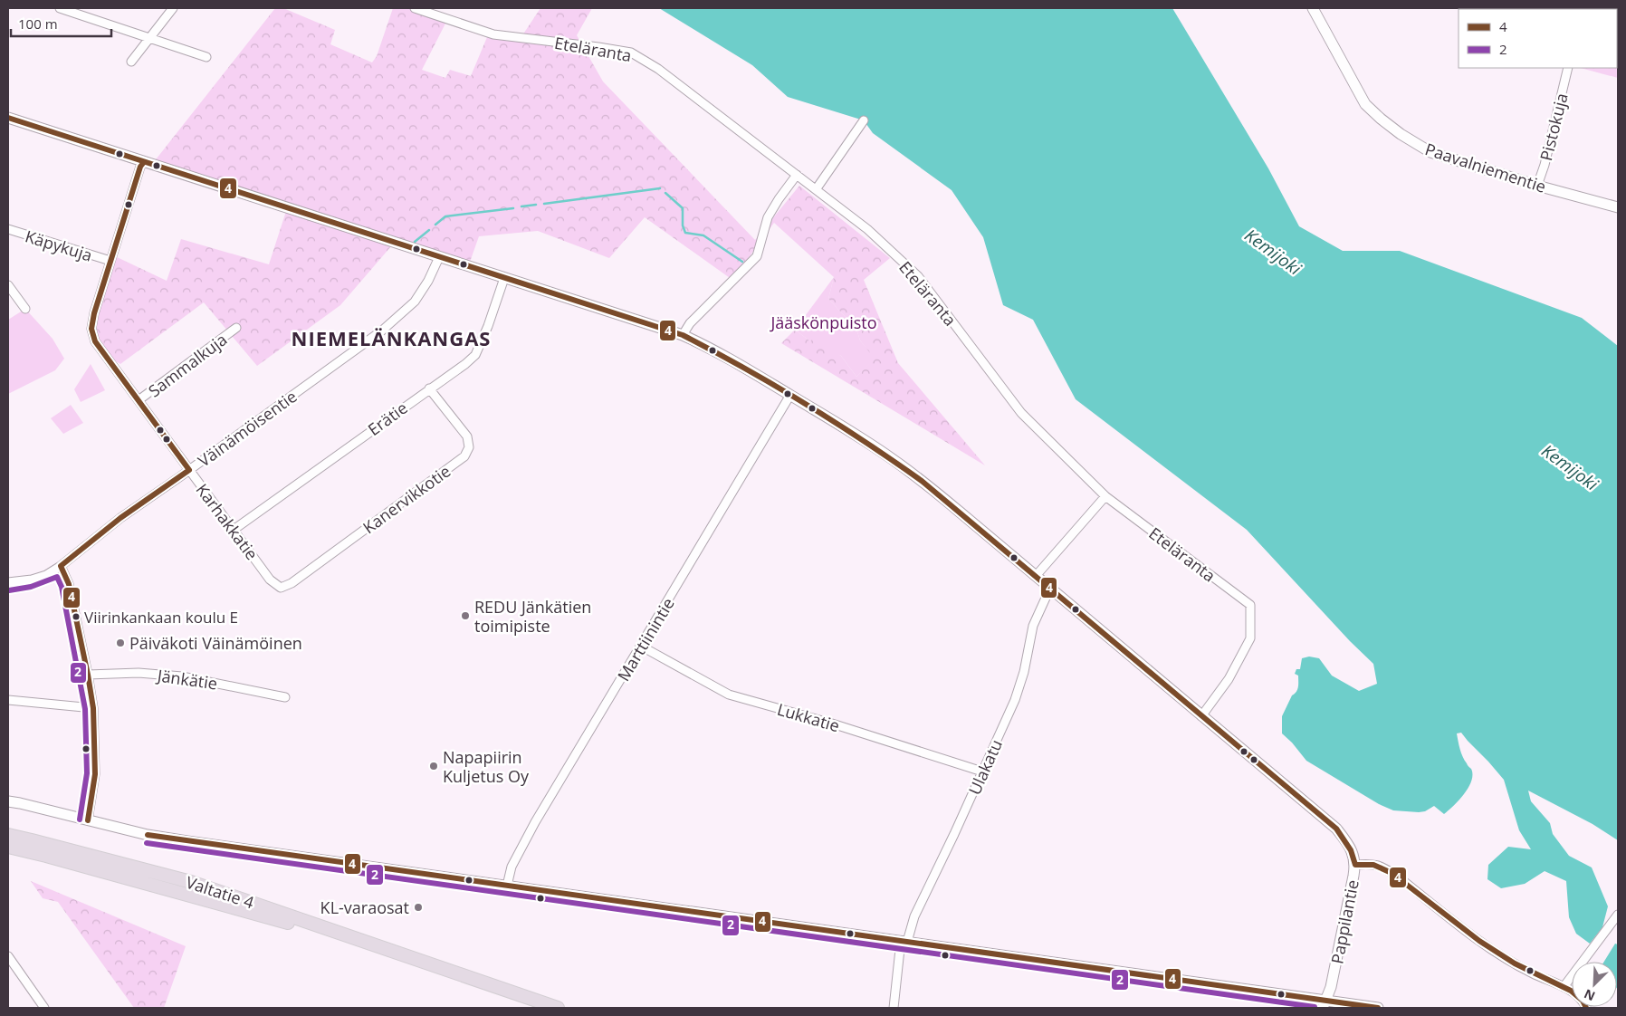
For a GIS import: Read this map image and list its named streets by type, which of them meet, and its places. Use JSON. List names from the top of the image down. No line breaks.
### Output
{"streets":{"highway":["Valtatie 4"],"street":["Eteläranta","Pistokuja","Paavalniementie","Käpykuja","Sammalkuja","Erätie","Väinämöisentie","Kanervikkotie","Karhakkatie","Marttiinintie","Jänkätie","Lukkatie","Ulakatu","Pappilantie"]},"crossings":[["Eteläranta","Pappilantie"],["Pistokuja","Paavalniementie"],["Käpykuja","Karhakkatie"],["Sammalkuja","Karhakkatie"],["Erätie","Kanervikkotie"],["Erätie","Karhakkatie"],["Erätie","Pappilantie"],["Väinämöisentie","Karhakkatie"],["Väinämöisentie","Pappilantie"],["Kanervikkotie","Karhakkatie"],["Karhakkatie","Pappilantie"],["Marttiinintie","Lukkatie"],["Marttiinintie","Pappilantie"],["Lukkatie","Ulakatu"],["Ulakatu","Pappilantie"]],"districts":["NIEMELÄNKANGAS"],"water":["Kemijoki"],"parks":["Jääskönpuisto"],"places":["REDU Jänkätien toimipiste","Viirinkankaan koulu E","Päiväkoti Väinämöinen","Napapiirin Kuljetus Oy","KL-varaosat"],"lines":["transit line 4","transit line 2"],"legend":["4","2"],"scale_bar":"100 m","north":"bottom left"}
